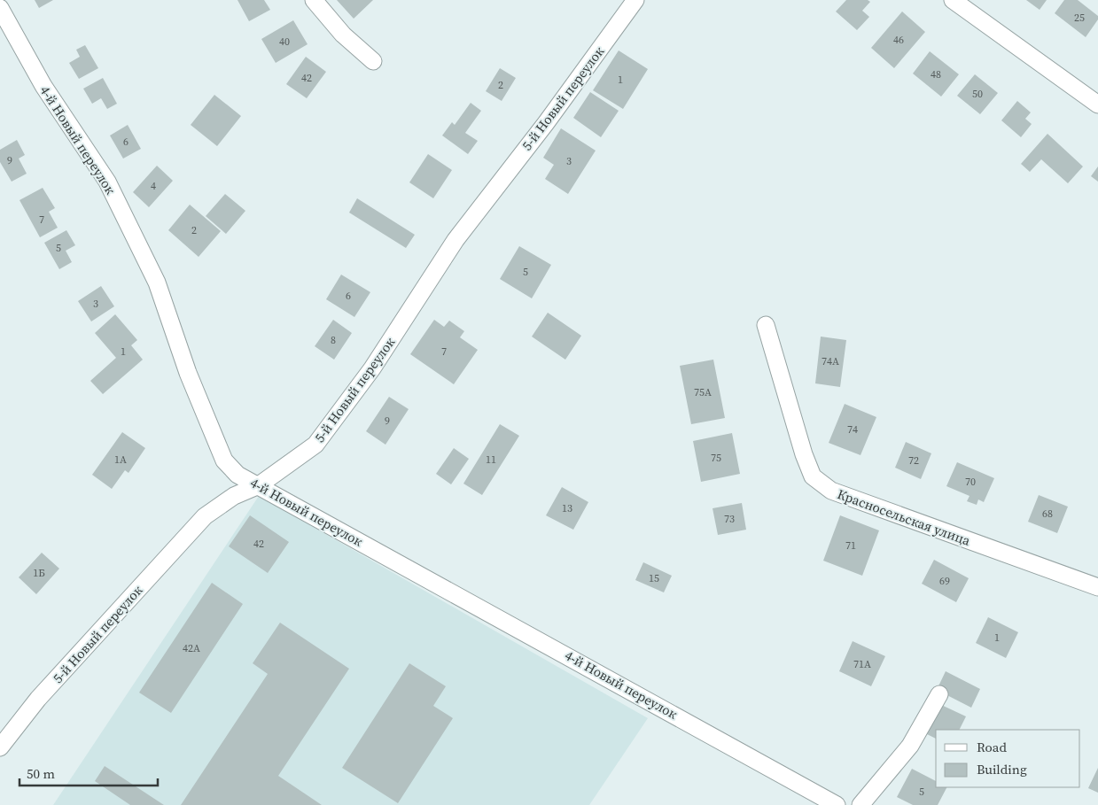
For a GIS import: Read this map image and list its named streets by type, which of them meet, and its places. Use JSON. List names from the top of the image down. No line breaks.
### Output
{"streets":{"street":["5-й Новый переулок","4-й Новый переулок","Красносельская улица"]},"crossings":[["5-й Новый переулок","4-й Новый переулок"]],"house_numbers":["25","46","40","48","42","1","2","50","6","9","3","4","7","2","5","5","6","3","8","1","7","74А","75А","9","74","75","1А","11","72","70","13","68","73","42","71","1Б","15","69","1","42А","71А","5"],"legend":["Road","Building"],"scale_bar":"50 m"}
